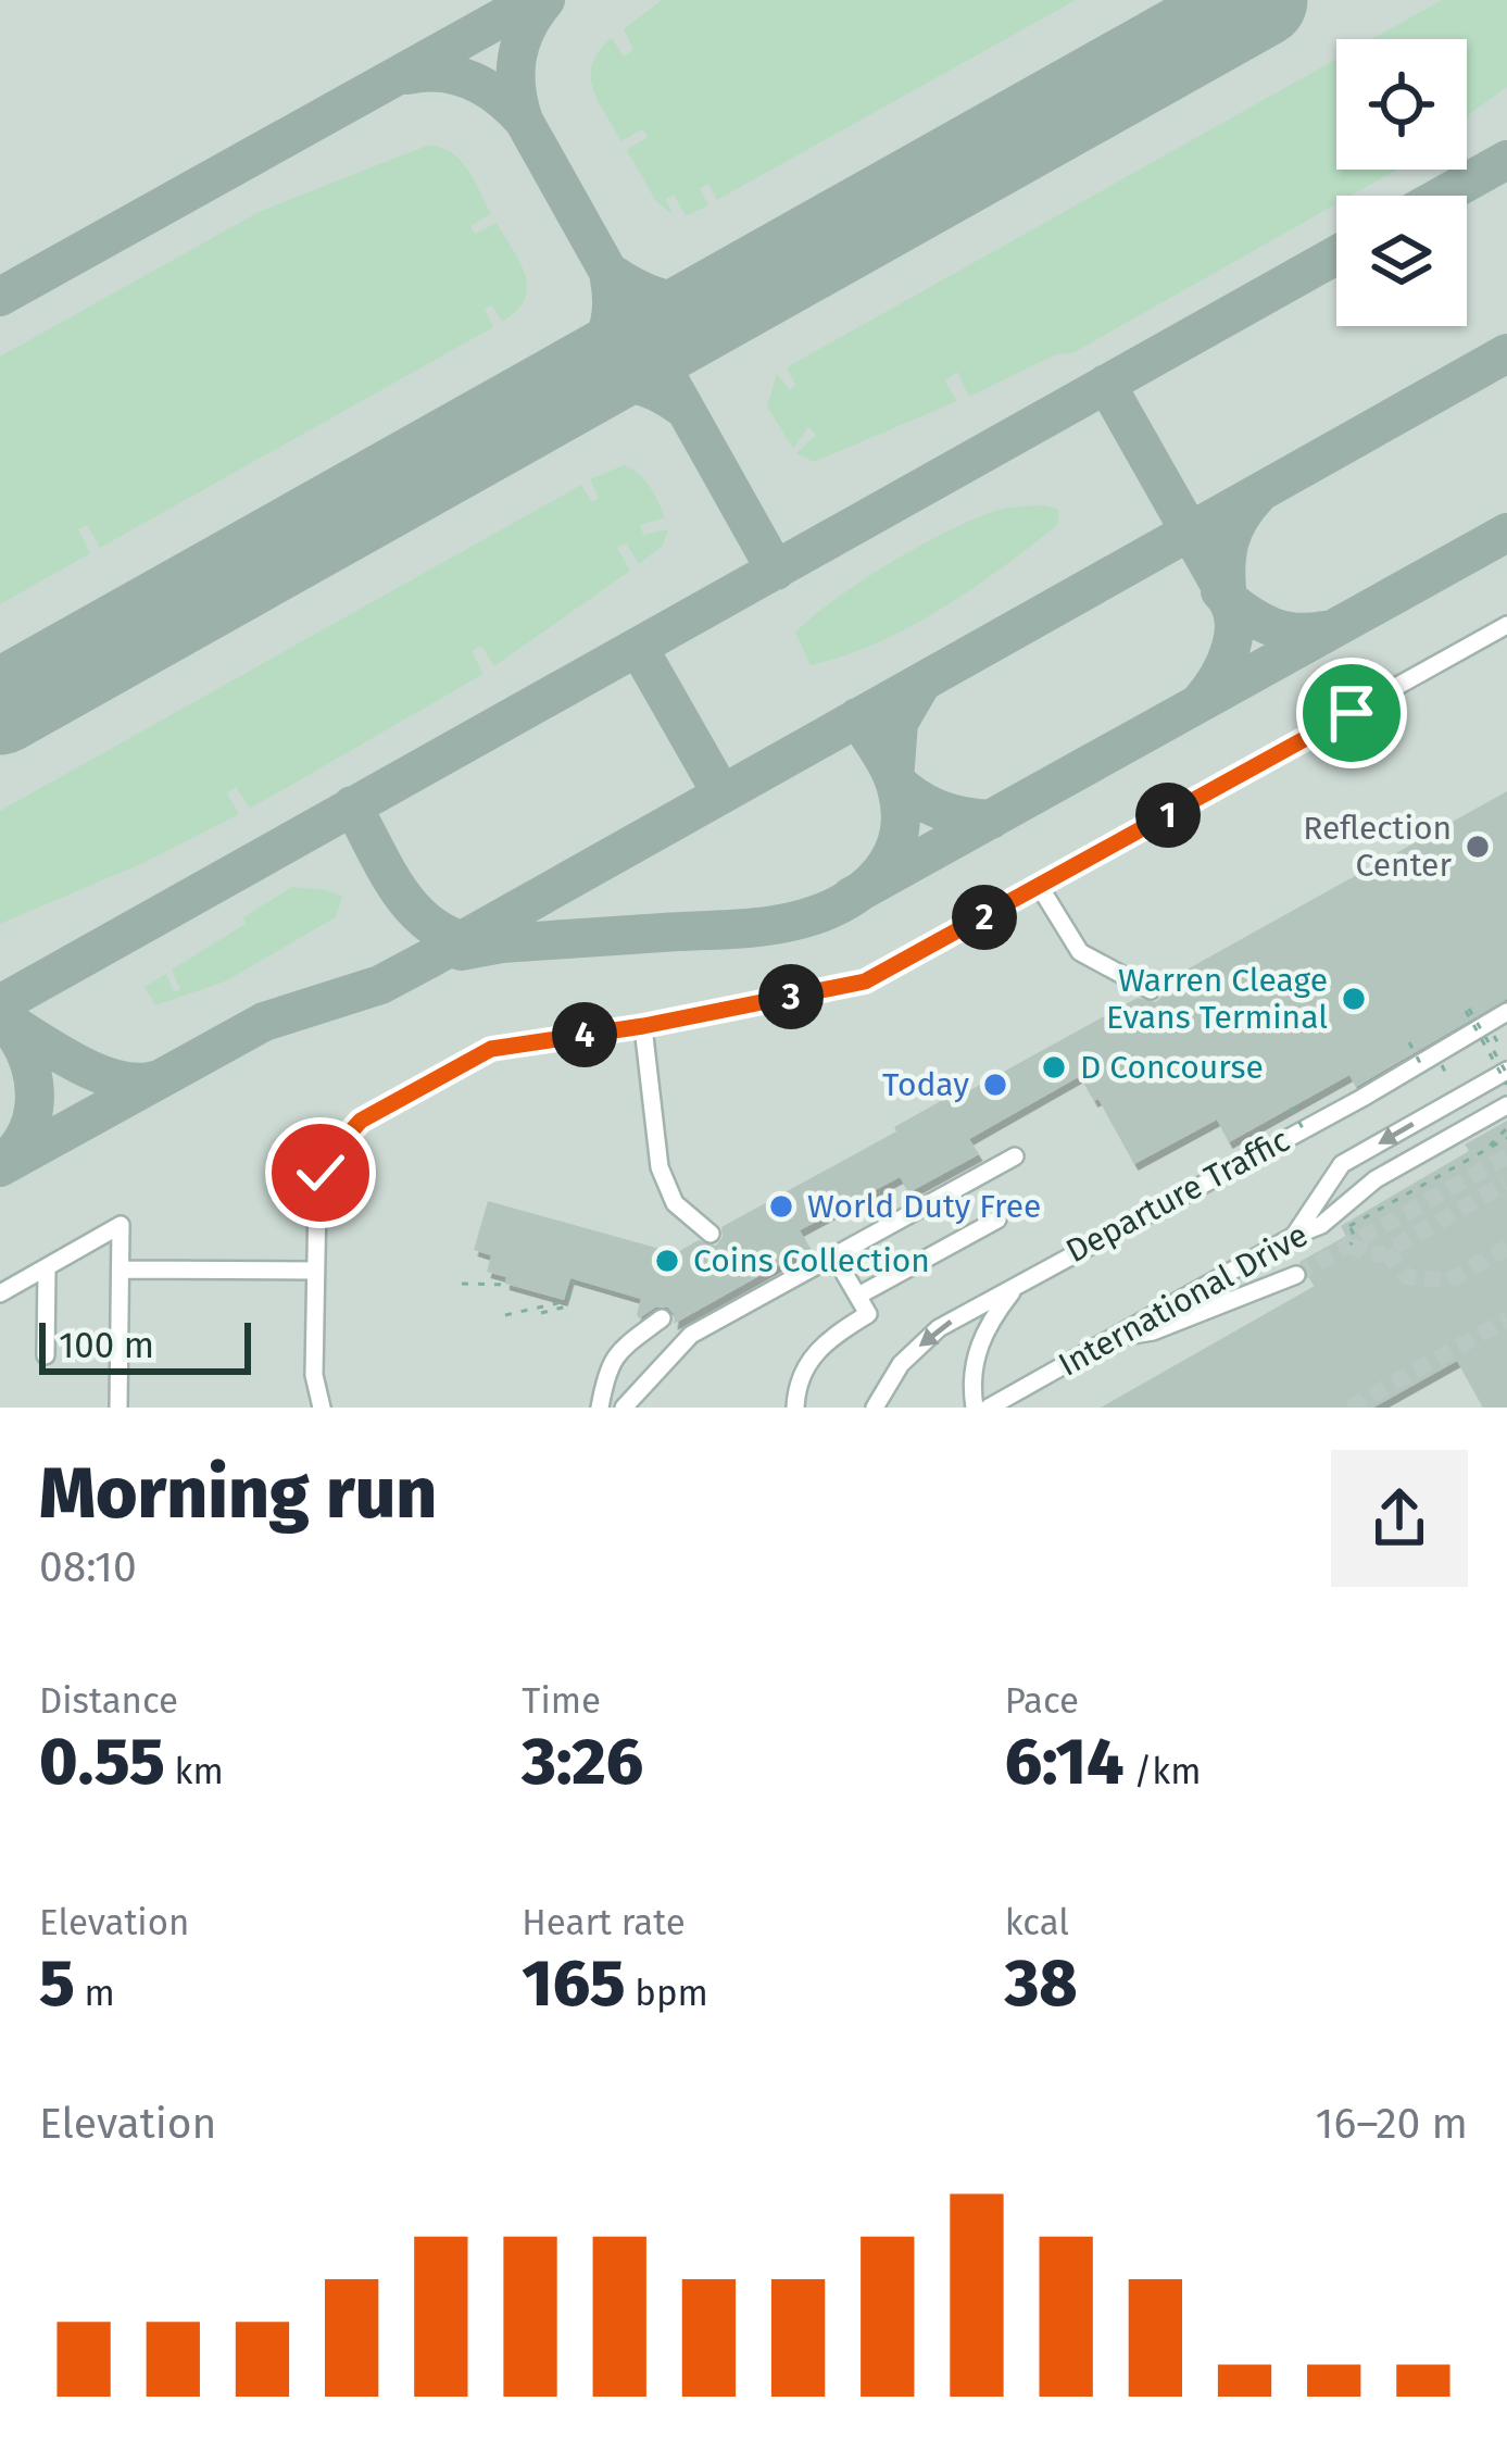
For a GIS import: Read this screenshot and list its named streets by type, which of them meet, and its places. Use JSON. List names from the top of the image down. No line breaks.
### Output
{"streets":{"street":["Departure Traffic","International Drive"]},"places":["Reflection Center","Warren Cleage Evans Terminal","D Concourse","Today","World Duty Free","Coins Collection"],"scale_bar":"100 m","page":{"pins":["1","2","3","4"],"scale":"100 m","heading":["Morning run","08:10"],"stats":[["Distance","0.55 km"],["Time","3:26"],["Pace","6:14 /km"],["Elevation","5 m"],["Heart rate","165 bpm"],["kcal","38"]],"chart":["Elevation","16–20 m"]}}
